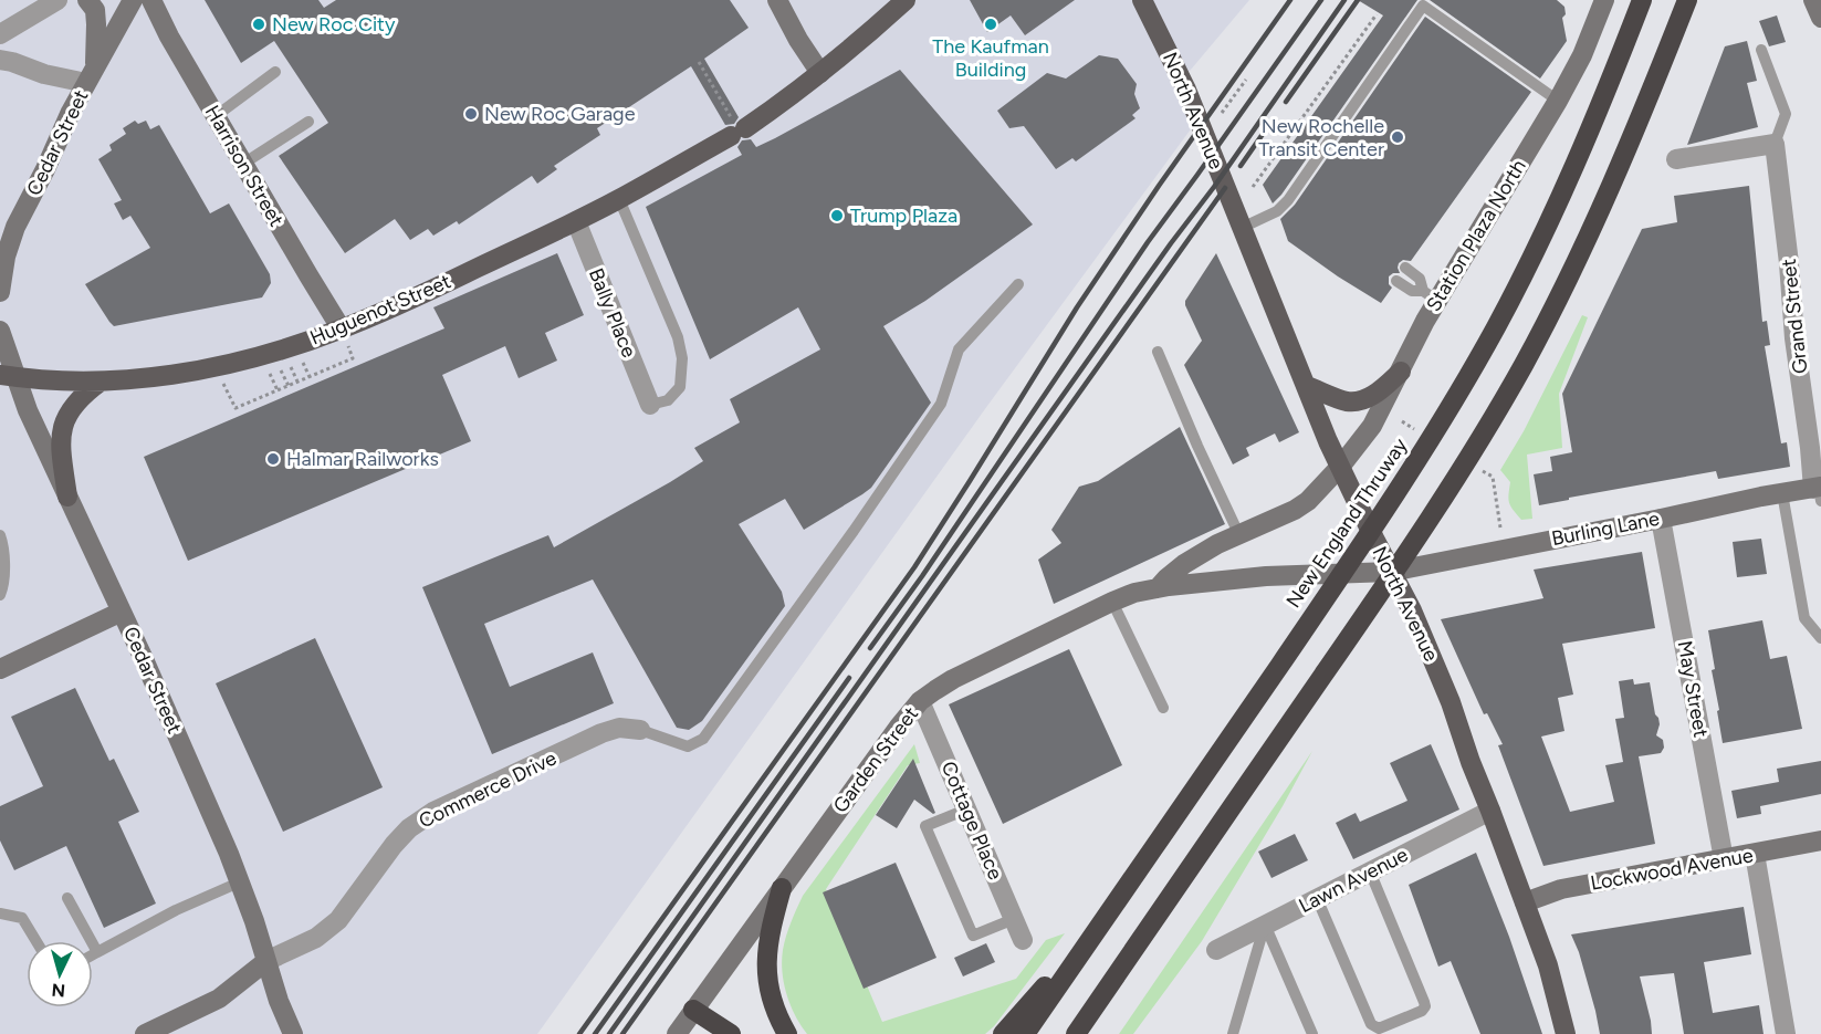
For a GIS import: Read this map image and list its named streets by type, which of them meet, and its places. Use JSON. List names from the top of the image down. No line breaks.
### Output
{"streets":{"highway":["New England Thruway"],"main road":["North Avenue","Cedar Street","Harrison Street","Station Plaza North","Huguenot Street","Burling Lane","Garden Street","Lockwood Avenue"],"street":["Bally Place","Grand Street","May Street","Commerce Drive","Cottage Place","Lawn Avenue"]},"crossings":[["North Avenue","Station Plaza North"],["North Avenue","Burling Lane"],["North Avenue","Garden Street"],["North Avenue","Lockwood Avenue"],["North Avenue","Lawn Avenue"],["Cedar Street","Huguenot Street"],["Cedar Street","Commerce Drive"],["Harrison Street","Huguenot Street"],["Station Plaza North","Garden Street"],["Huguenot Street","Bally Place"],["Grand Street","Burling Lane"],["Burling Lane","May Street"],["Burling Lane","Garden Street"],["May Street","Lockwood Avenue"],["Garden Street","Cottage Place"]],"places":["New Roc City","The Kaufman Building","New Roc Garage","New Rochelle Transit Center","Trump Plaza","Halmar Railworks"],"north":"bottom"}
